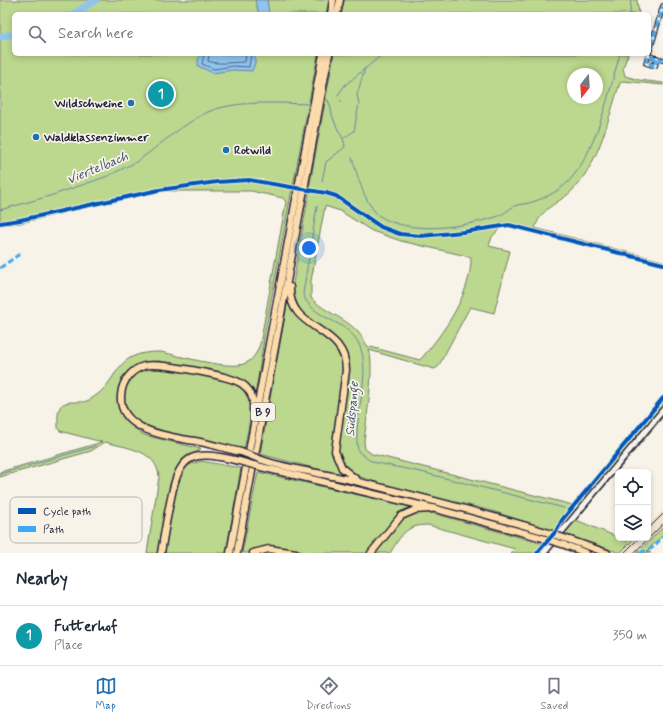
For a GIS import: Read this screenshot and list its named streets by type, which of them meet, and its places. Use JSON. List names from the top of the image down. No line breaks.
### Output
{"streets":{"highway":["B 9"]},"water":["Viertelbach","Südspange"],"places":["Wildschweine","Waldklassenzimmer","Rotwild"],"legend":["Cycle path","Path"],"north":"bottom","page":{"search":"Search here","pins":"1","heading":"Nearby","list":[{"mark":"1","name":"Futterhof","note":"Place","value":"350 m"}],"nav":["Map","Directions","Saved"]}}
